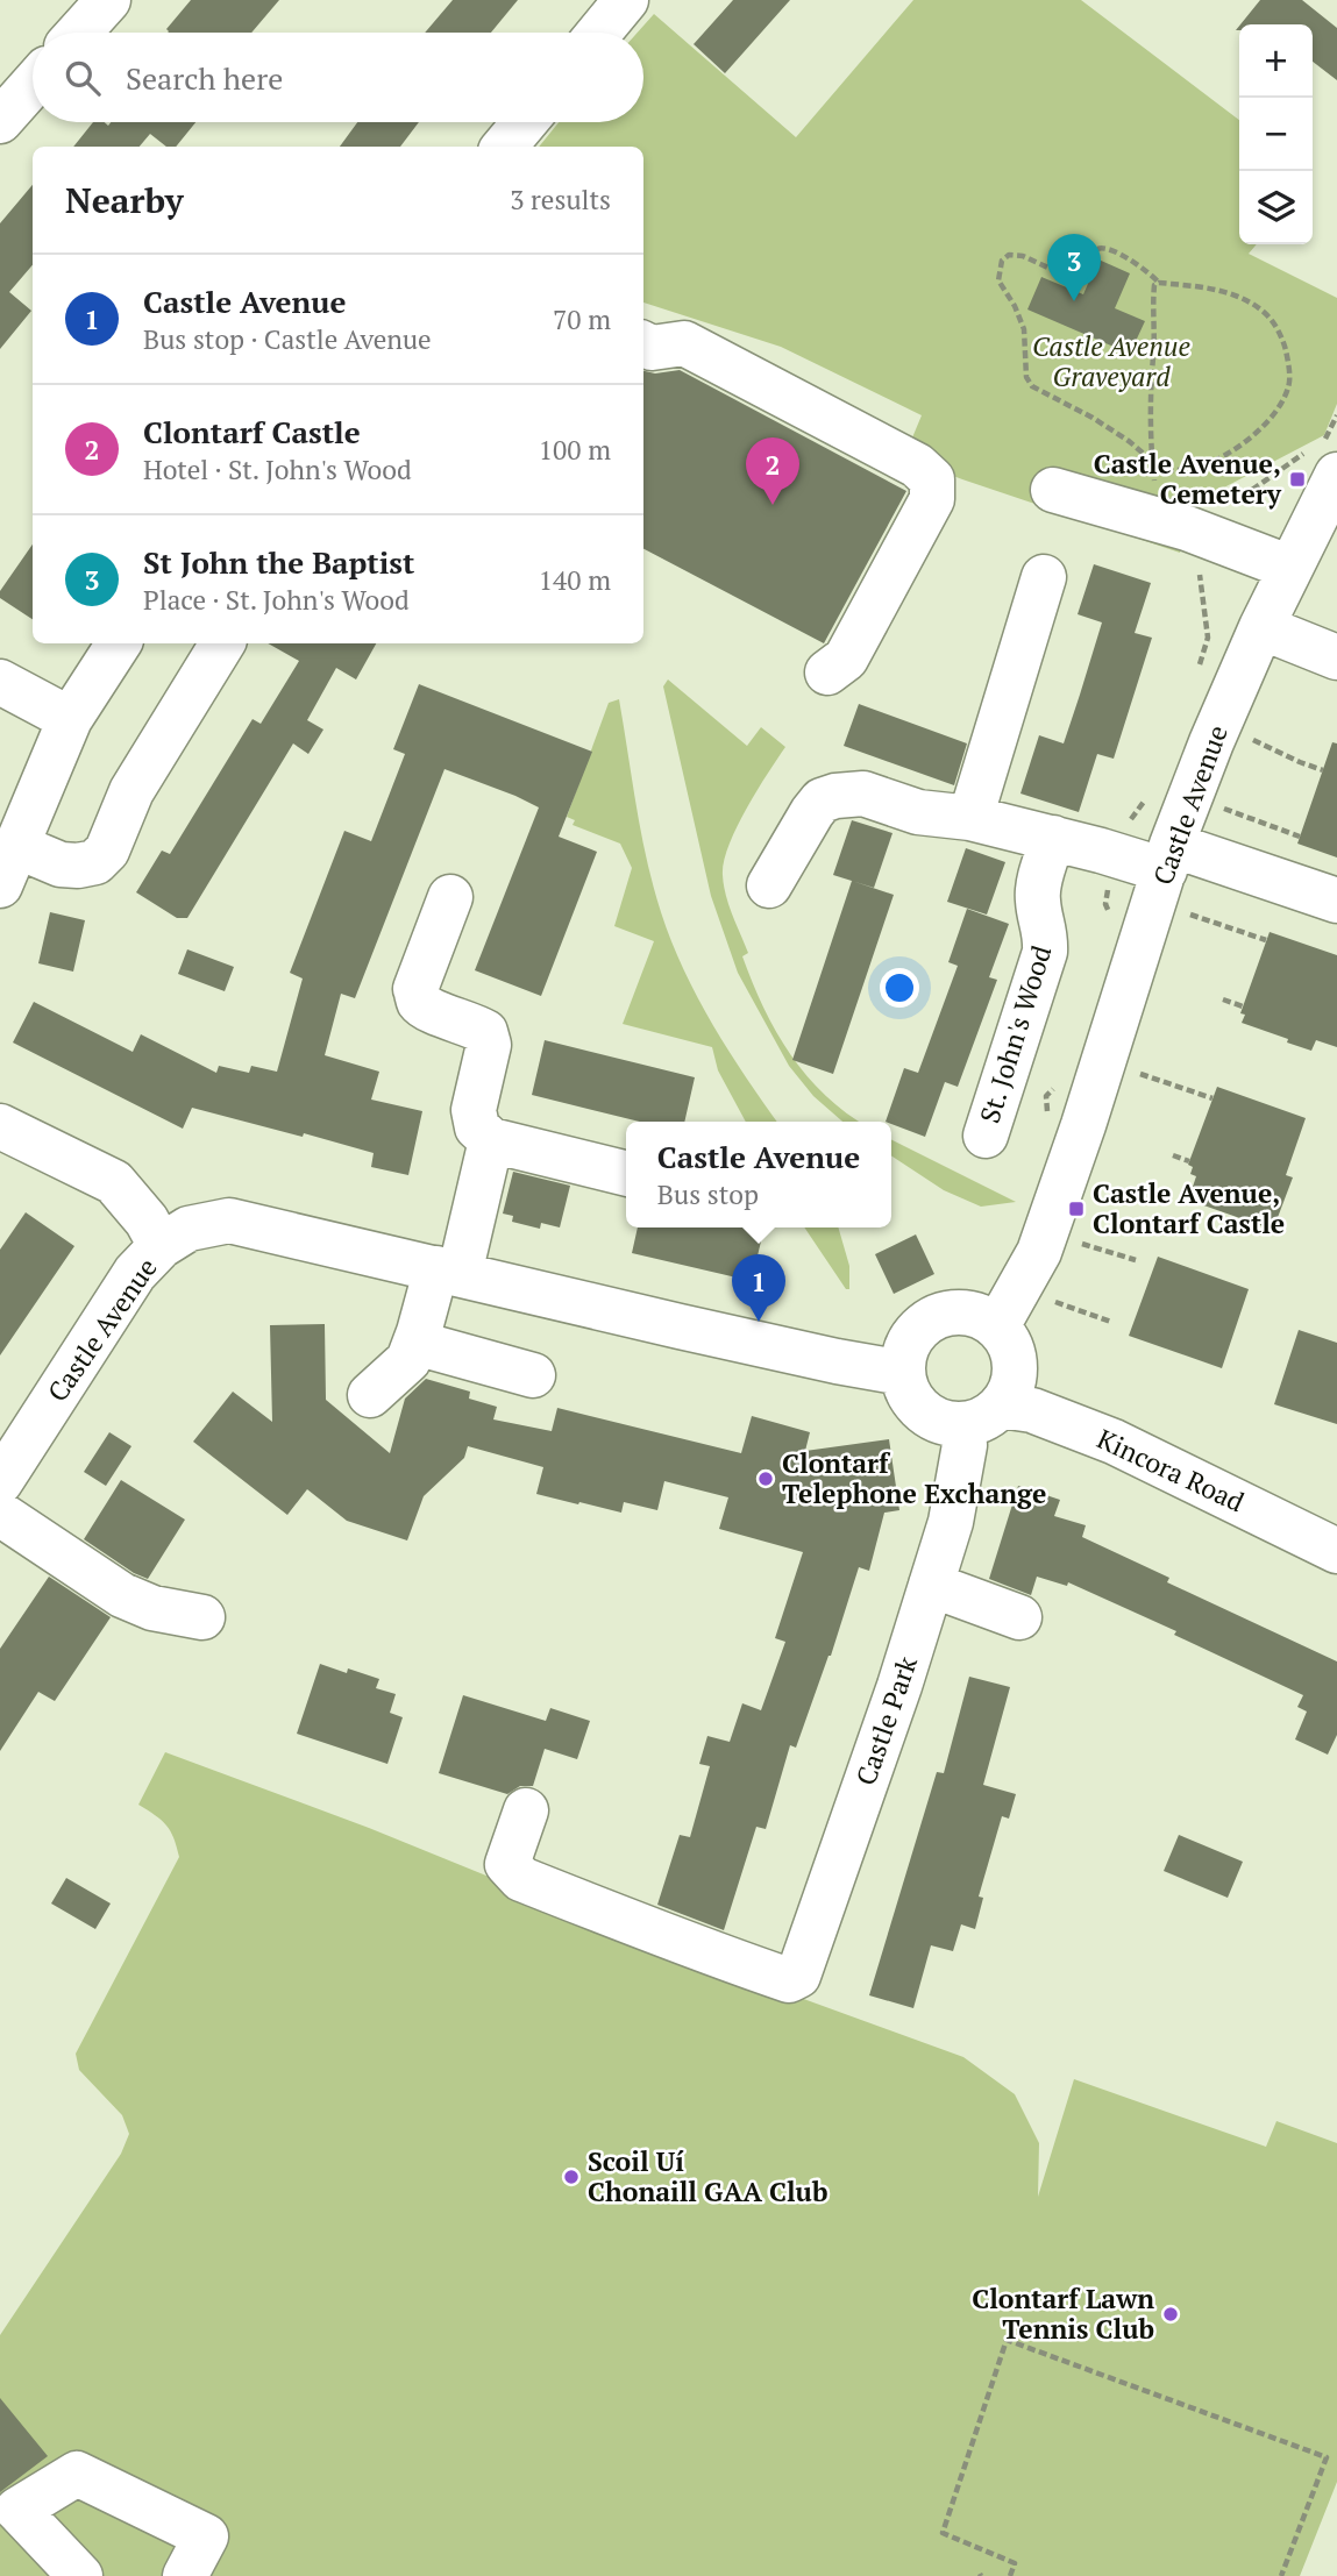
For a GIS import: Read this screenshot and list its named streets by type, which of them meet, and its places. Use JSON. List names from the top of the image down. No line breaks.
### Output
{"streets":{"street":["Castle Avenue","St. John's Wood","Kincora Road","Castle Park"]},"crossings":[["Castle Avenue","Kincora Road"],["Castle Avenue","Castle Park"],["Kincora Road","Castle Park"]],"parks":["Castle Avenue Graveyard"],"places":{"transit":["Castle Avenue, Cemetery","Castle Avenue, Clontarf Castle"],"other":["Clontarf Telephone Exchange","Scoil Uí Chonaill GAA Club","Clontarf Lawn Tennis Club"]},"page":{"map_buttons":["+","−"],"search":"Search here","heading":["Nearby","3 results"],"pins":["3","2","1"],"list":[{"mark":"1","name":"Castle Avenue","note":"Bus stop · Castle Avenue","value":"70 m"},{"mark":"2","name":"Clontarf Castle","note":"Hotel · St. John's Wood","value":"100 m"},{"mark":"3","name":"St John the Baptist","note":"Place · St. John's Wood","value":"140 m"}],"popup":["Castle Avenue","Bus stop"]}}
